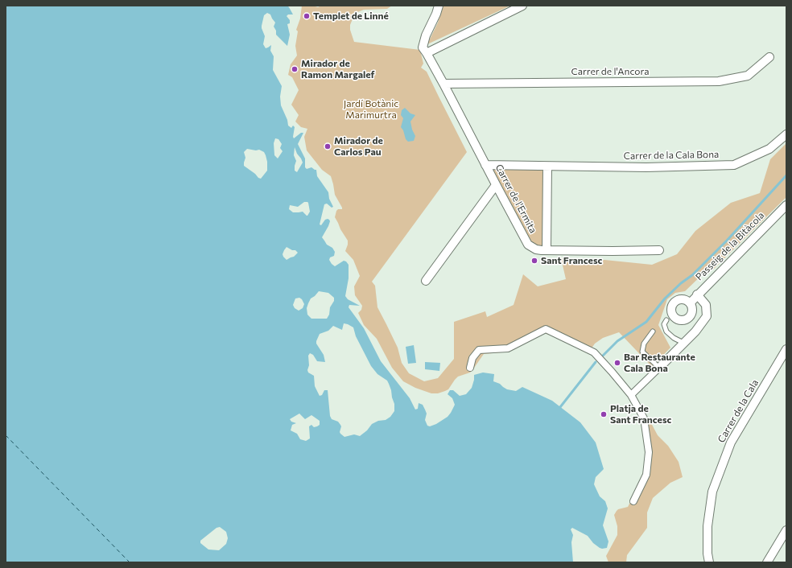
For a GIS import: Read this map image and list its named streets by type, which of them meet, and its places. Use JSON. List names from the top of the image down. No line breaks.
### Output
{"streets":{"street":["Carrer de l'Ancora","Carrer de la Cala Bona","Carrer de l'Ermita","Passeig de la Bitàcola","Carrer de la Cala"]},"crossings":[["Carrer de l'Ancora","Carrer de l'Ermita"],["Carrer de la Cala Bona","Carrer de l'Ermita"]],"parks":["Jardí Botànic Marimurtra"],"places":["Templet de Linné","Mirador de Ramon Margalef","Mirador de Carlos Pau","Sant Francesc","Bar Restaurante Cala Bona","Platja de Sant Francesc"]}
